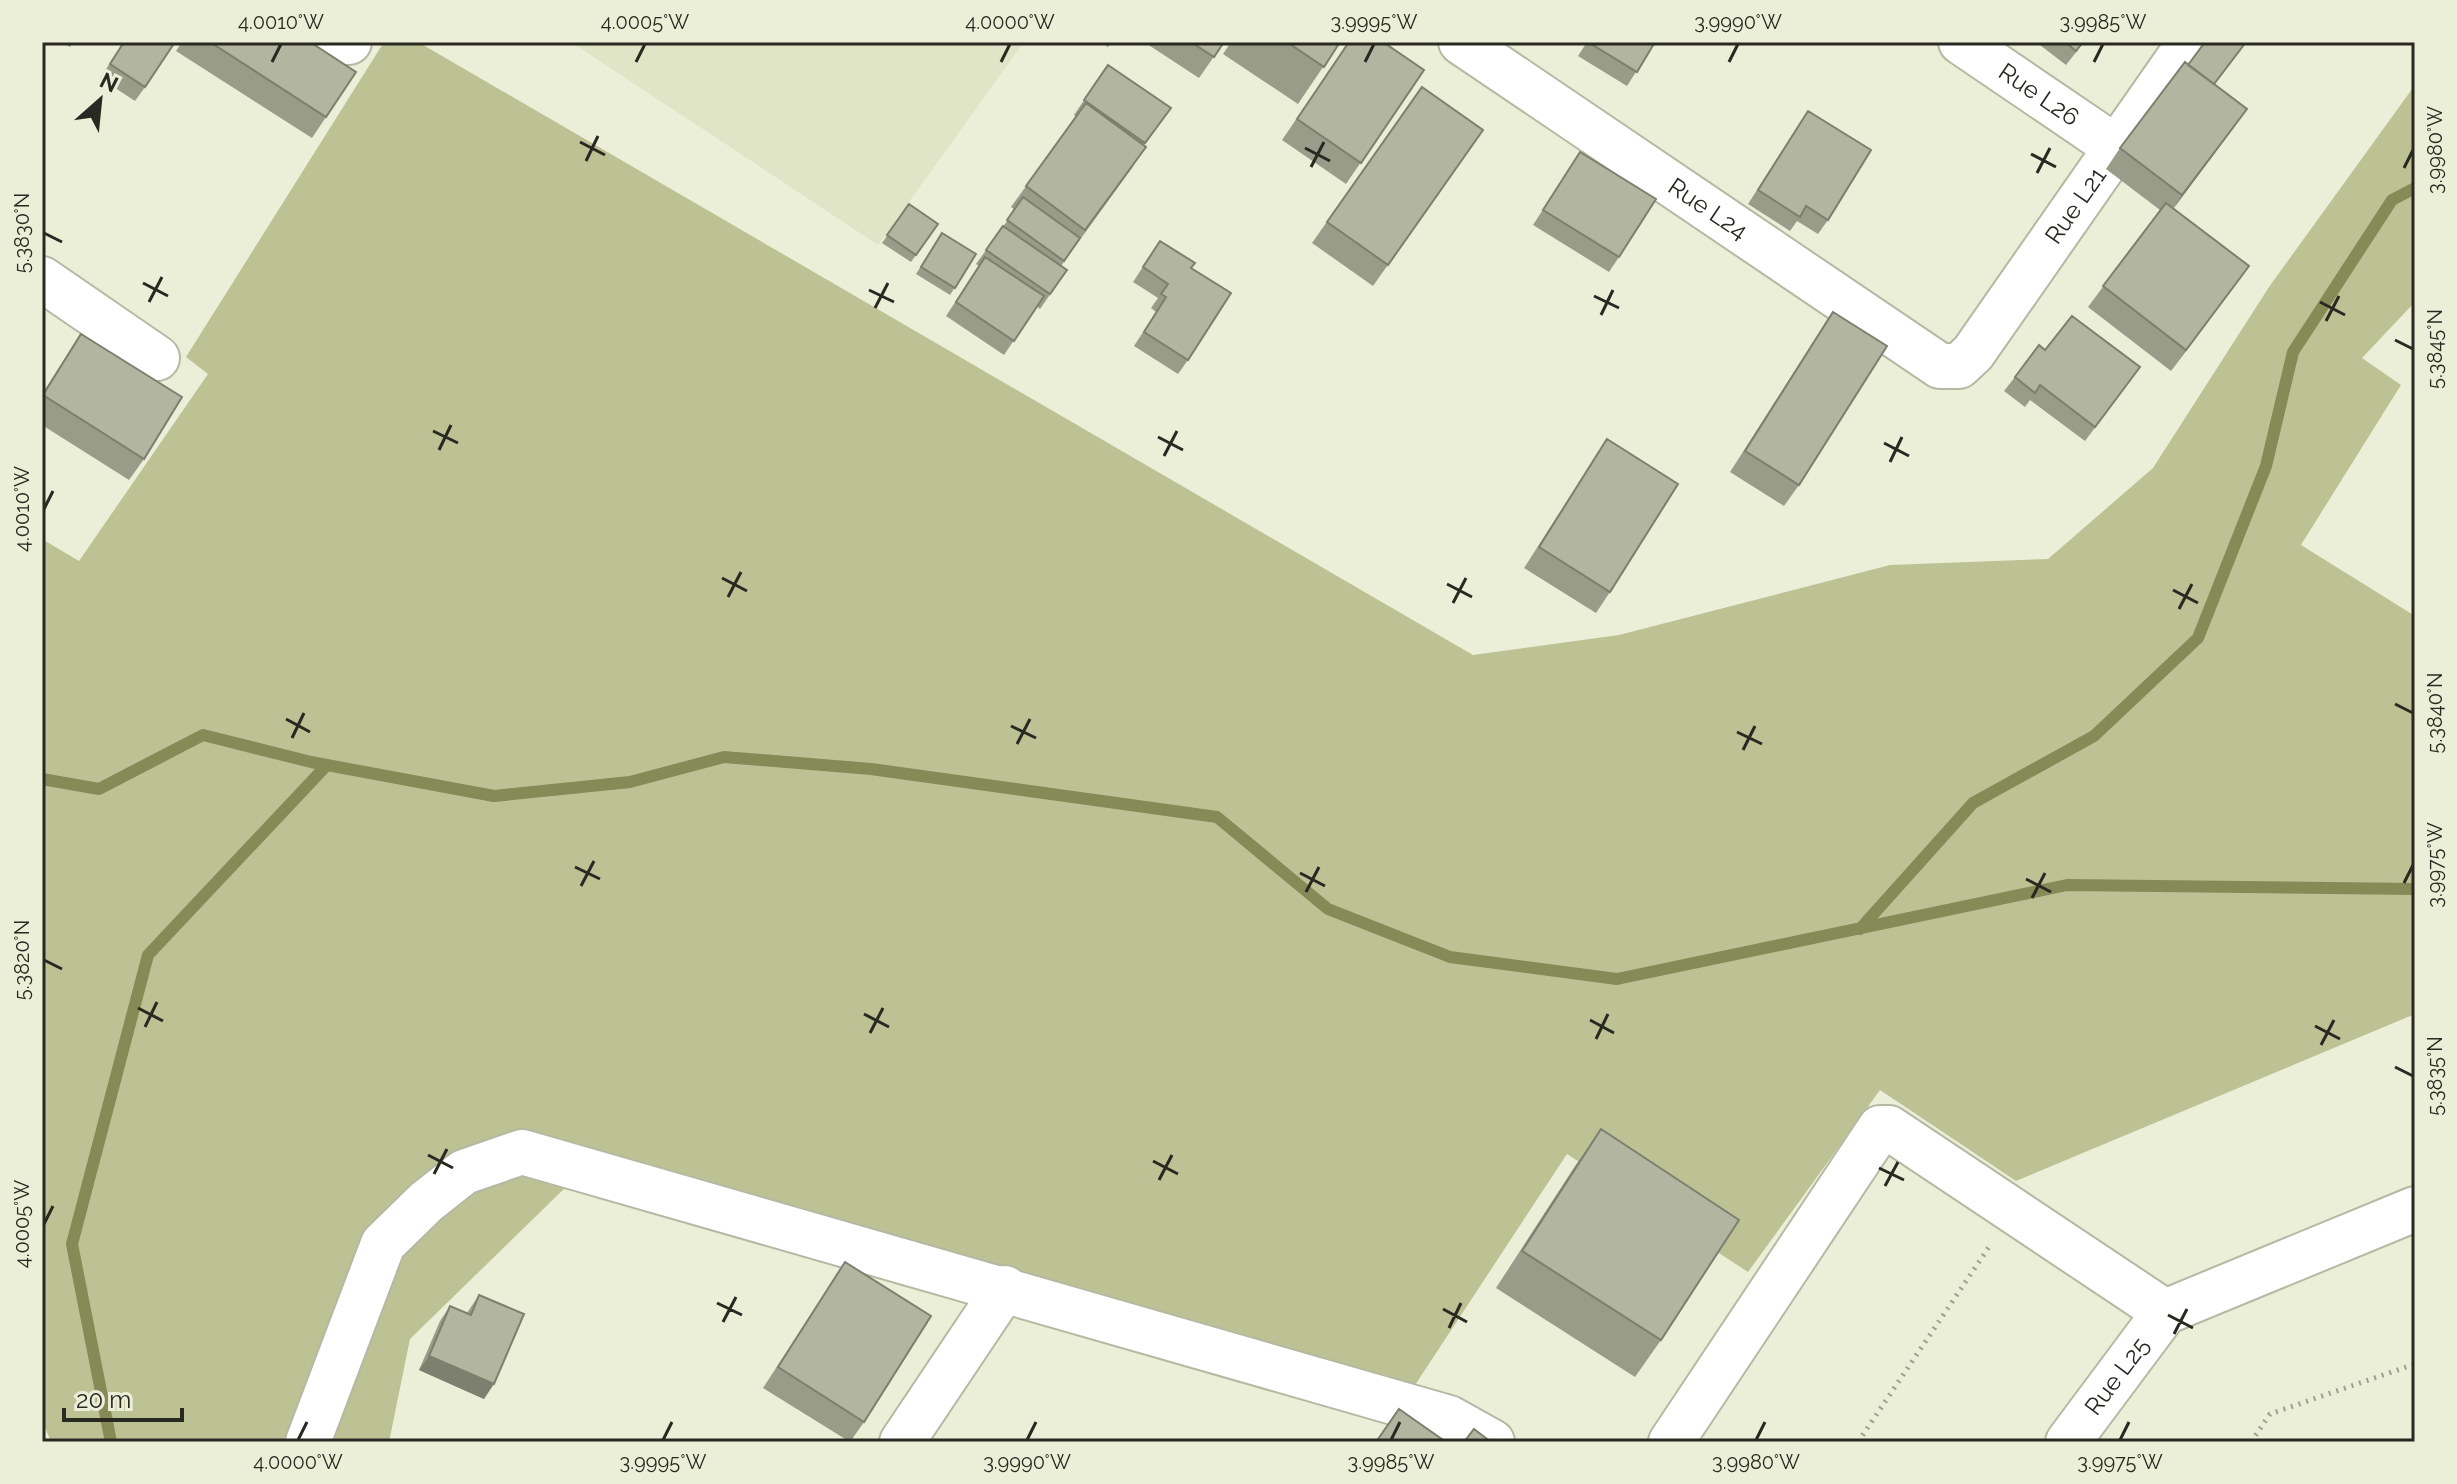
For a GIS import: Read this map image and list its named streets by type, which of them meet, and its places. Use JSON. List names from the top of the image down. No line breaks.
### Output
{"streets":{"street":["Rue L26","Rue L21","Rue L24","Rue L25"]},"crossings":[["Rue L26","Rue L21"],["Rue L21","Rue L24"]],"scale_bar":"20 m","north":"top right","coordinates":["4.0010°W","4.0005°W","4.0000°W","3.9995°W","3.9990°W","3.9985°W","3.9980°W","5.3830°N","5.3845°N","5.3840°N","3.9975°W","5.3820°N","5.3835°N"]}
